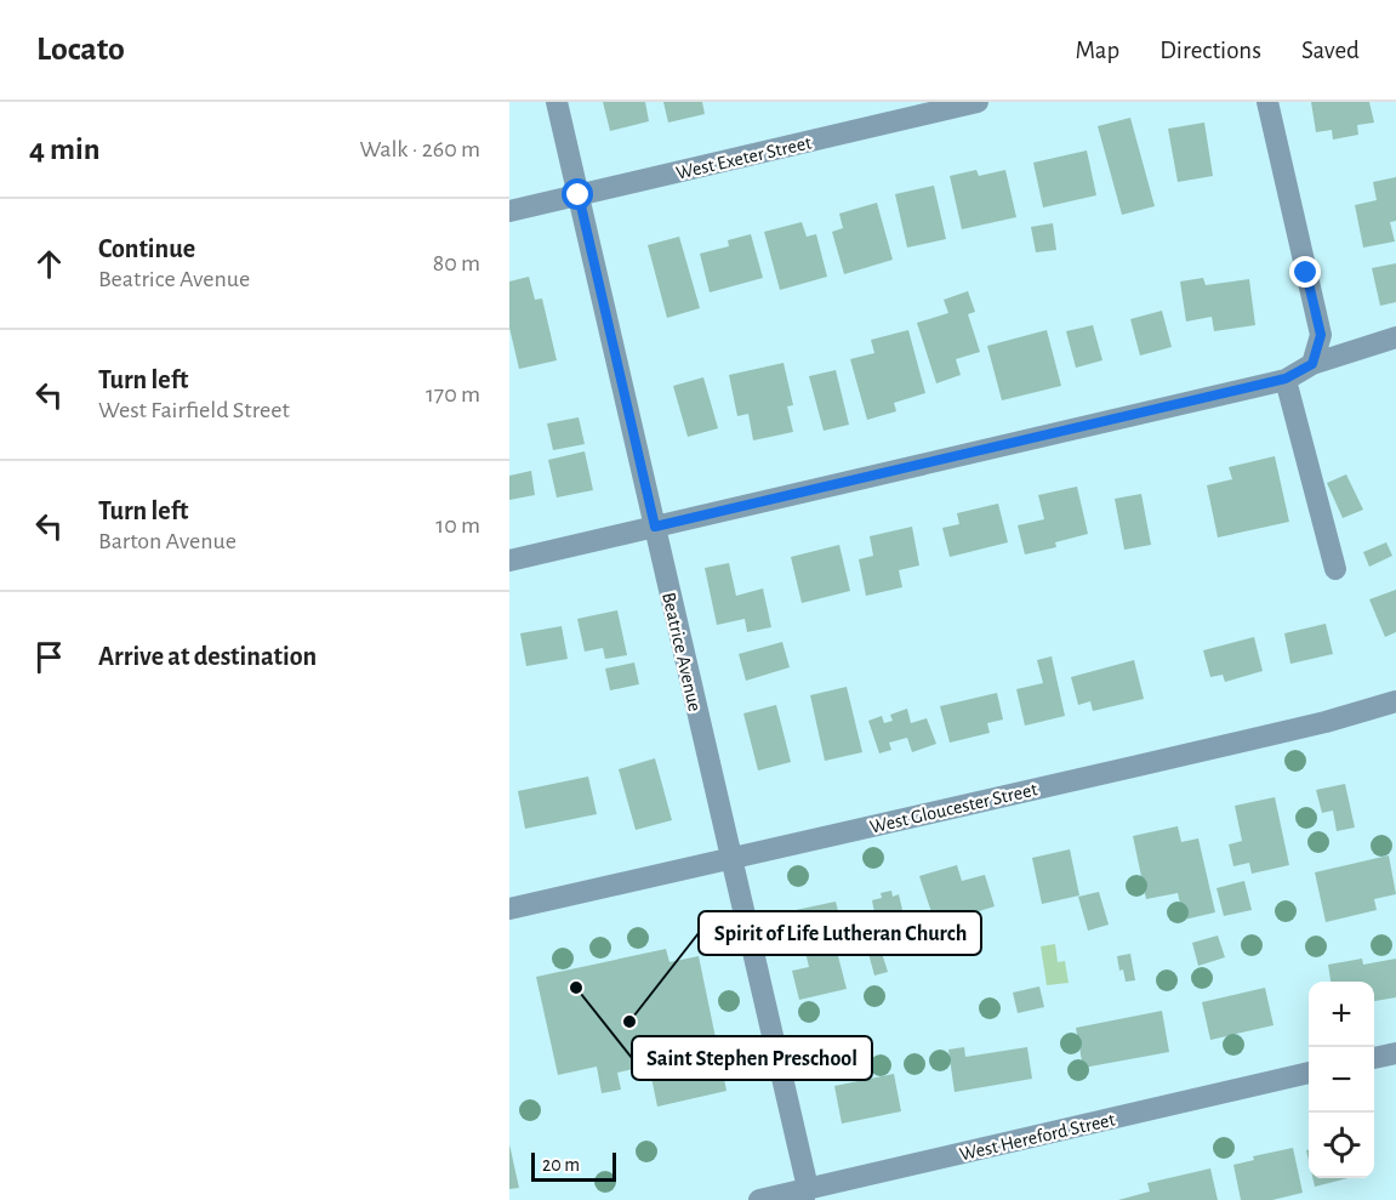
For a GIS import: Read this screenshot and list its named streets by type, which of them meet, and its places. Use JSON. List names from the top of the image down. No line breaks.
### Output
{"streets":{"street":["West Exeter Street","Beatrice Avenue","West Gloucester Street","West Hereford Street"]},"crossings":[["West Exeter Street","Beatrice Avenue"],["Beatrice Avenue","West Gloucester Street"],["Beatrice Avenue","West Hereford Street"]],"places":["Saint Stephen Preschool","Spirit of Life Lutheran Church"],"scale_bar":"20 m","page":{"header":"Locato","nav":["Map","Directions","Saved"],"heading":["4 min","Walk · 260 m"],"list":[["Continue","Beatrice Avenue","80 m"],["Turn left","West Fairfield Street","170 m"],["Turn left","Barton Avenue","10 m"],"Arrive at destination"],"map_buttons":["+","−"],"scale":"20 m"}}
